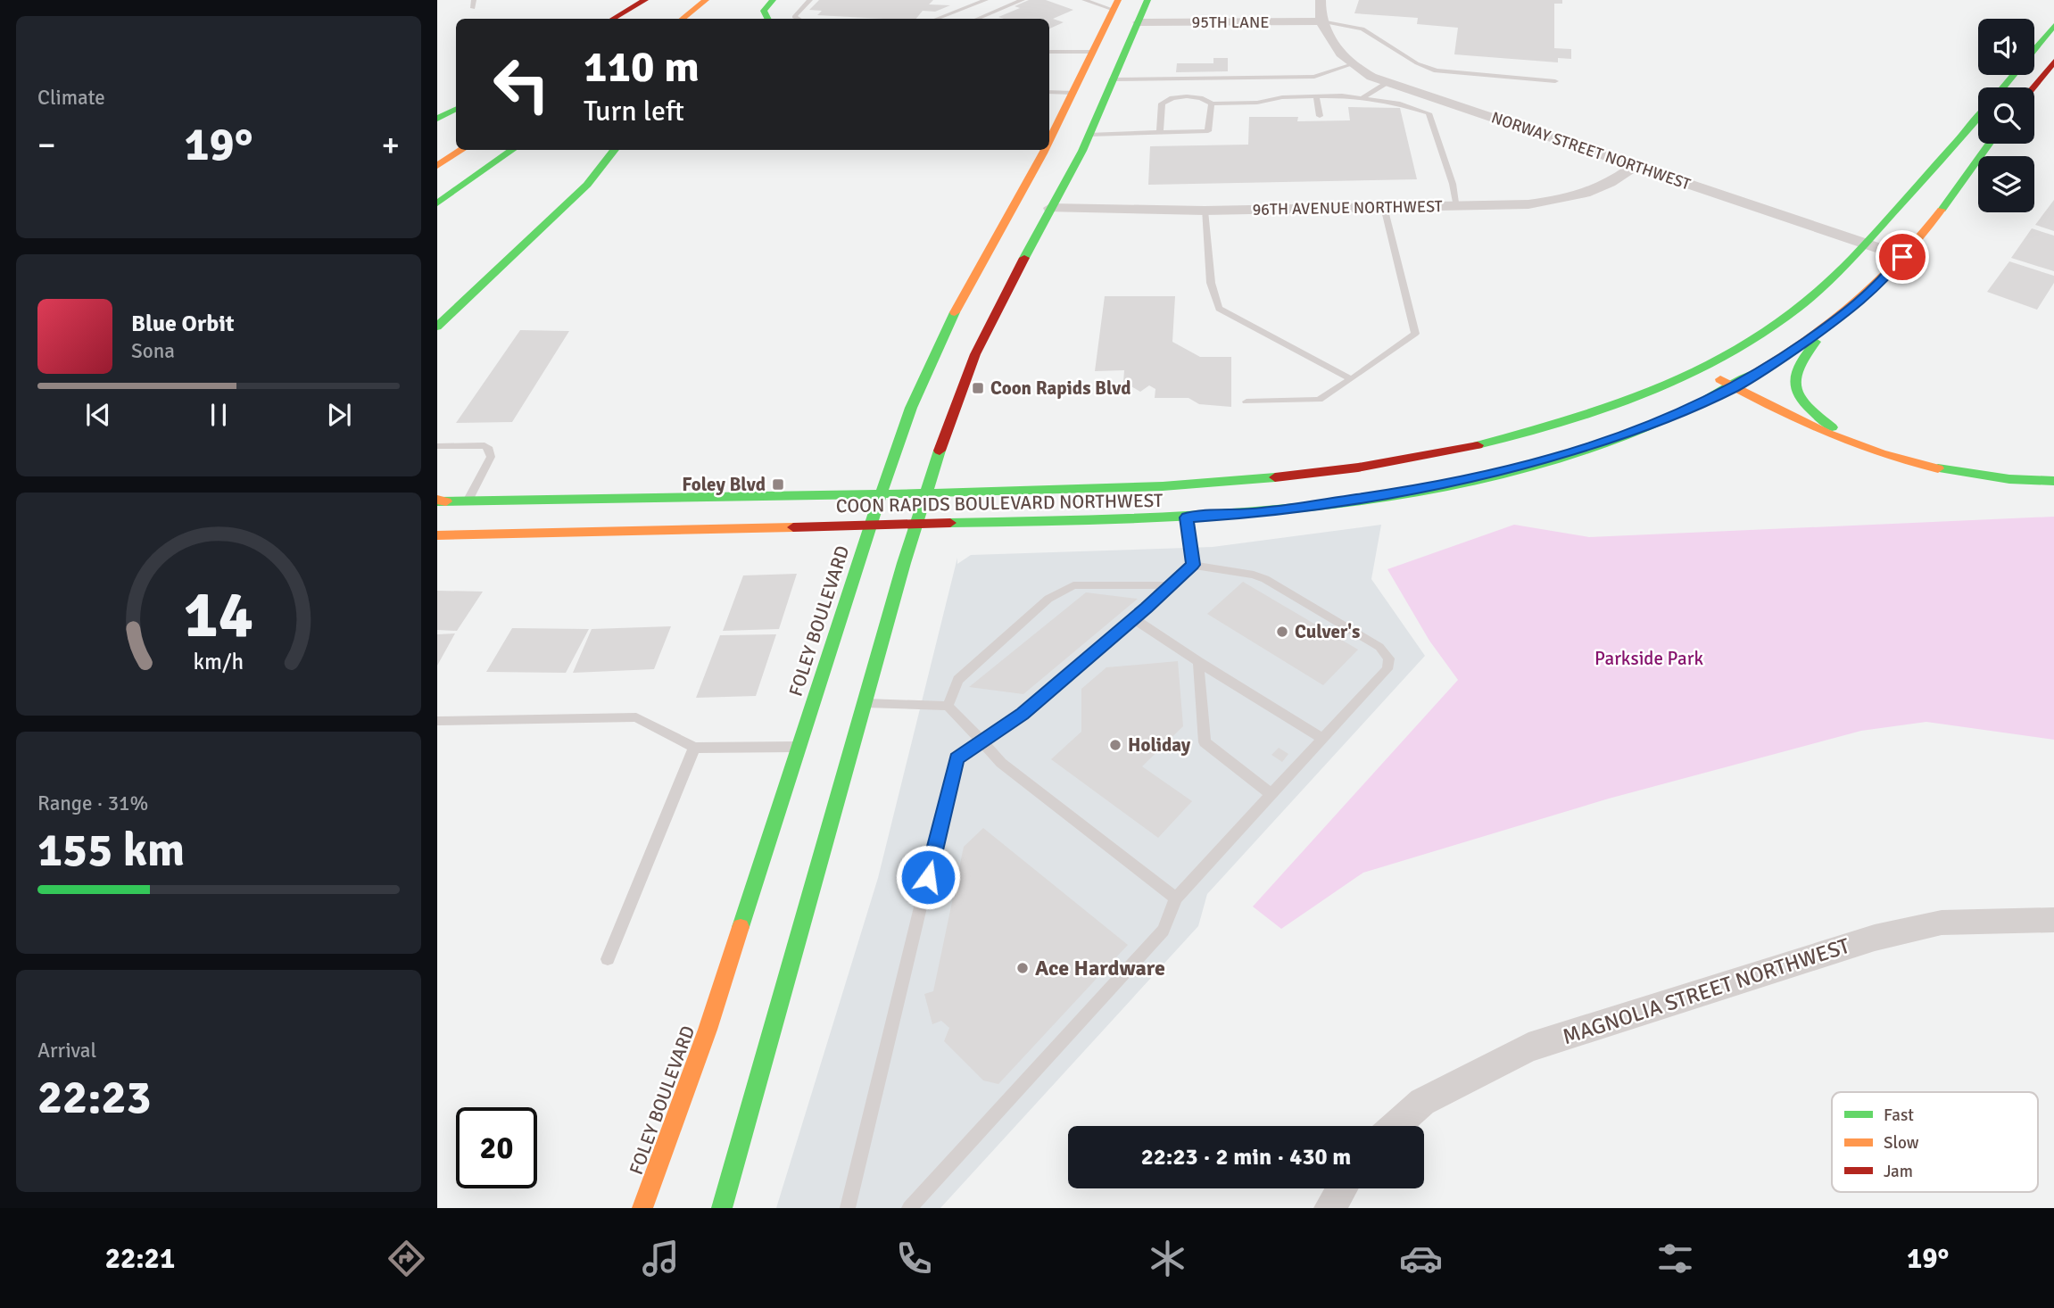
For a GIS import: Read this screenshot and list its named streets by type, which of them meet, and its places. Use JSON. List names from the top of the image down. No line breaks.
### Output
{"streets":{"main road":["COON RAPIDS BOULEVARD NORTHWEST","FOLEY BOULEVARD"],"street":["95TH LANE","NORWAY STREET NORTHWEST","96TH AVENUE NORTHWEST","MAGNOLIA STREET NORTHWEST"]},"crossings":[["95TH LANE","NORWAY STREET NORTHWEST"],["NORWAY STREET NORTHWEST","96TH AVENUE NORTHWEST"],["NORWAY STREET NORTHWEST","COON RAPIDS BOULEVARD NORTHWEST"],["COON RAPIDS BOULEVARD NORTHWEST","FOLEY BOULEVARD"]],"parks":["Parkside Park"],"places":{"transit":["Coon Rapids Blvd","Foley Blvd"],"other":["Culver's","Holiday","Ace Hardware"]},"legend":["Fast","Slow","Jam"],"page":{"tile":["Climate",["Range · 31%","155 km"],["Arrival","22:23"]],"turn":["110 m","Turn left"],"heat":["−","19°","+"],"song":["Blue Orbit","Sona"],"limit":"20","trip":"22:23 · 2 min · 430 m","tabs":["22:21","19°"],"gauge":["14","km/h"]}}
